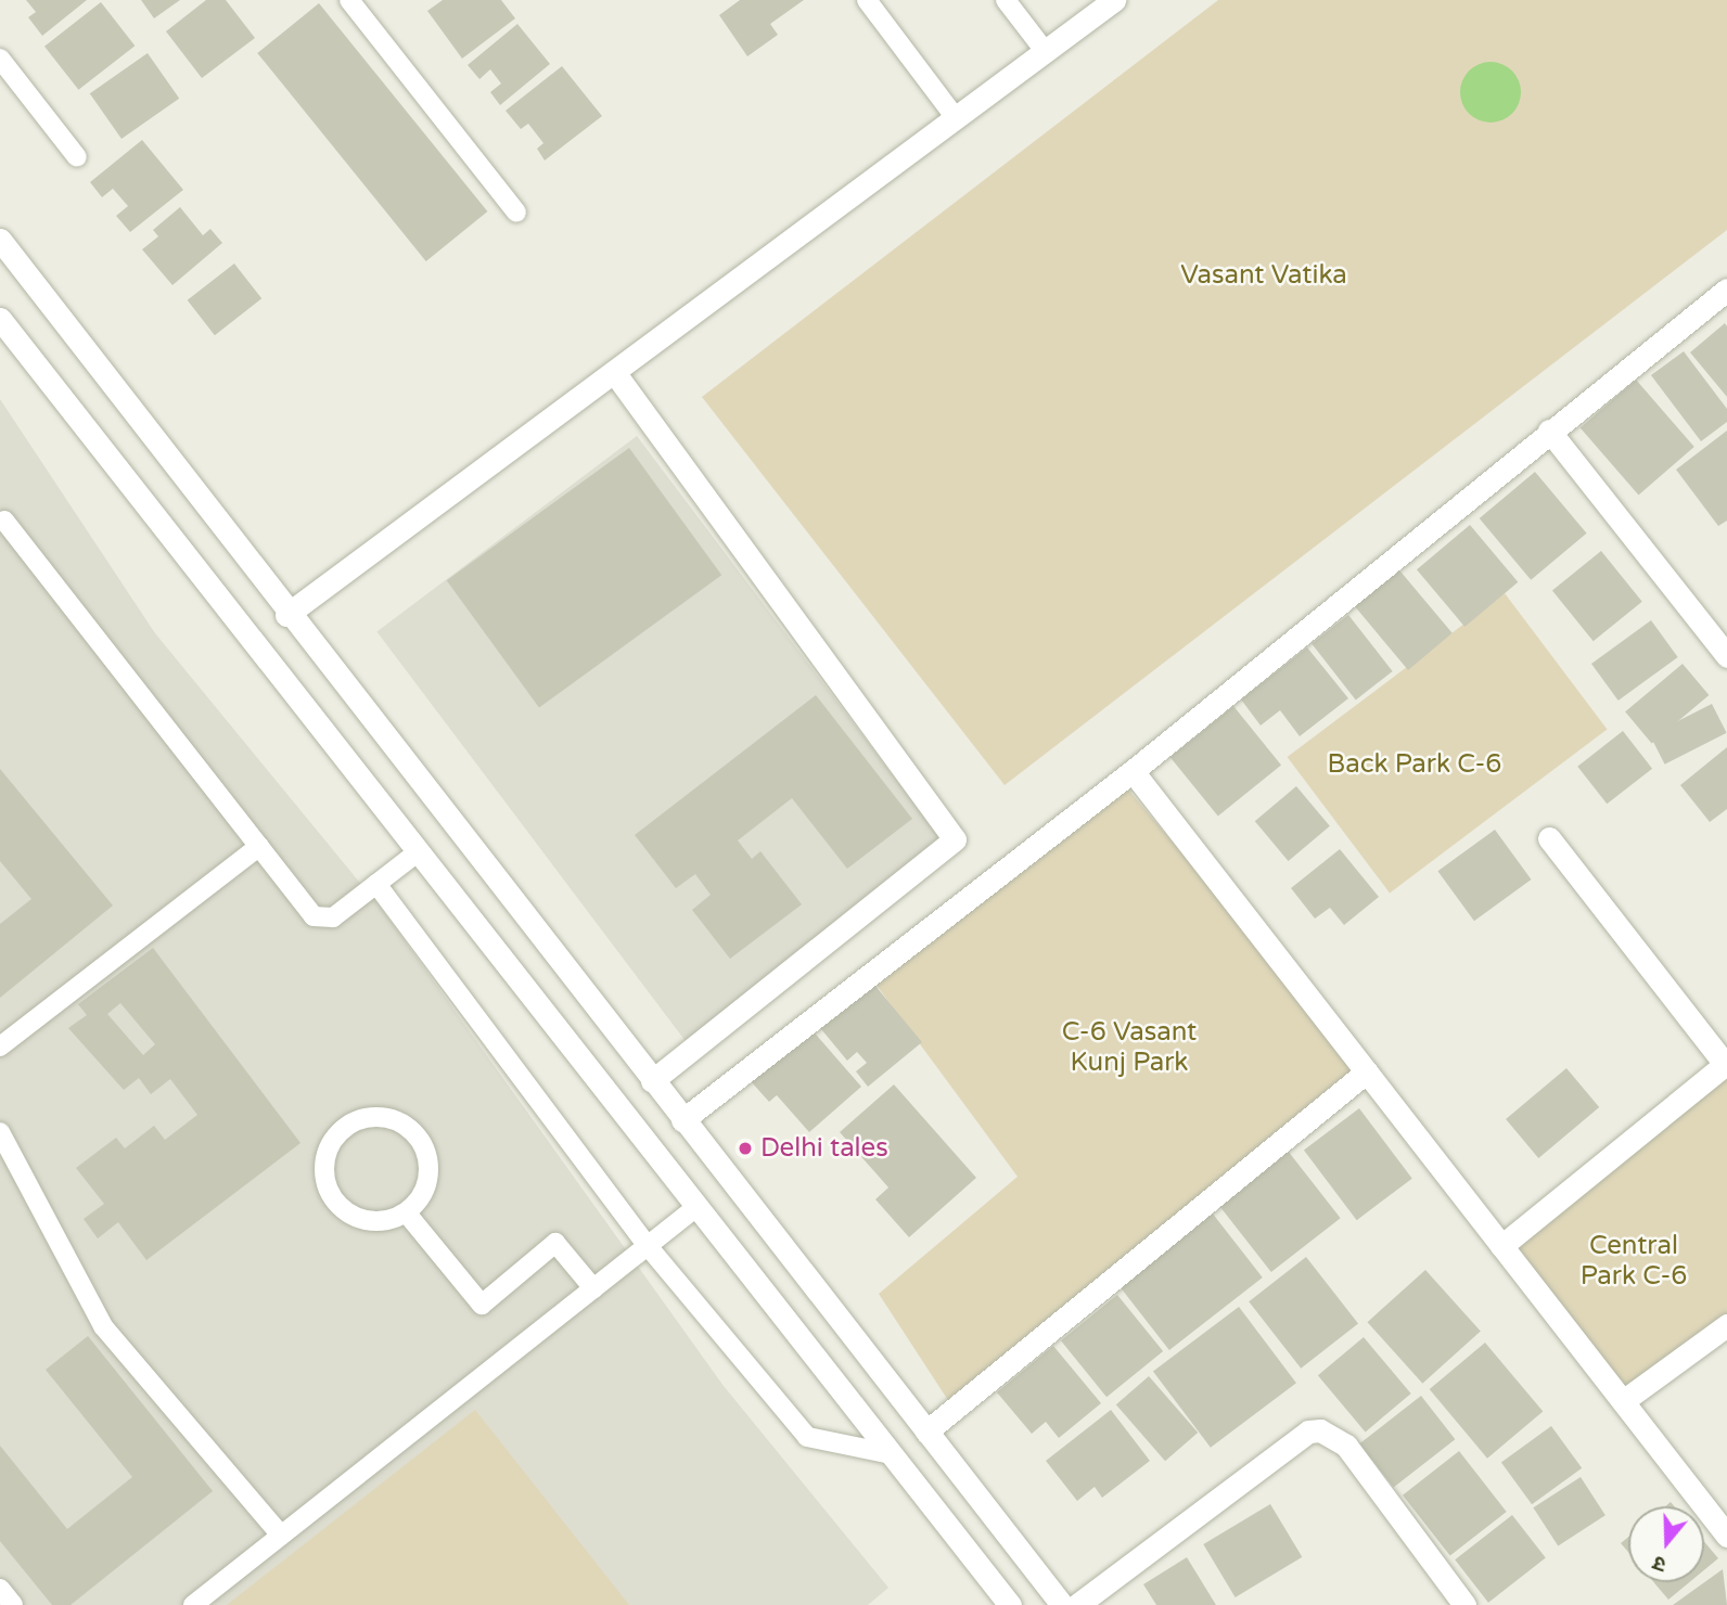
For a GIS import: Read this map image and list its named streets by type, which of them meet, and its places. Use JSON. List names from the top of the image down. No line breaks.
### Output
{"parks":["Vasant Vatika","Back Park C-6","C-6 Vasant Kunj Park","Central Park C-6"],"places":["Delhi tales"],"north":"bottom"}
